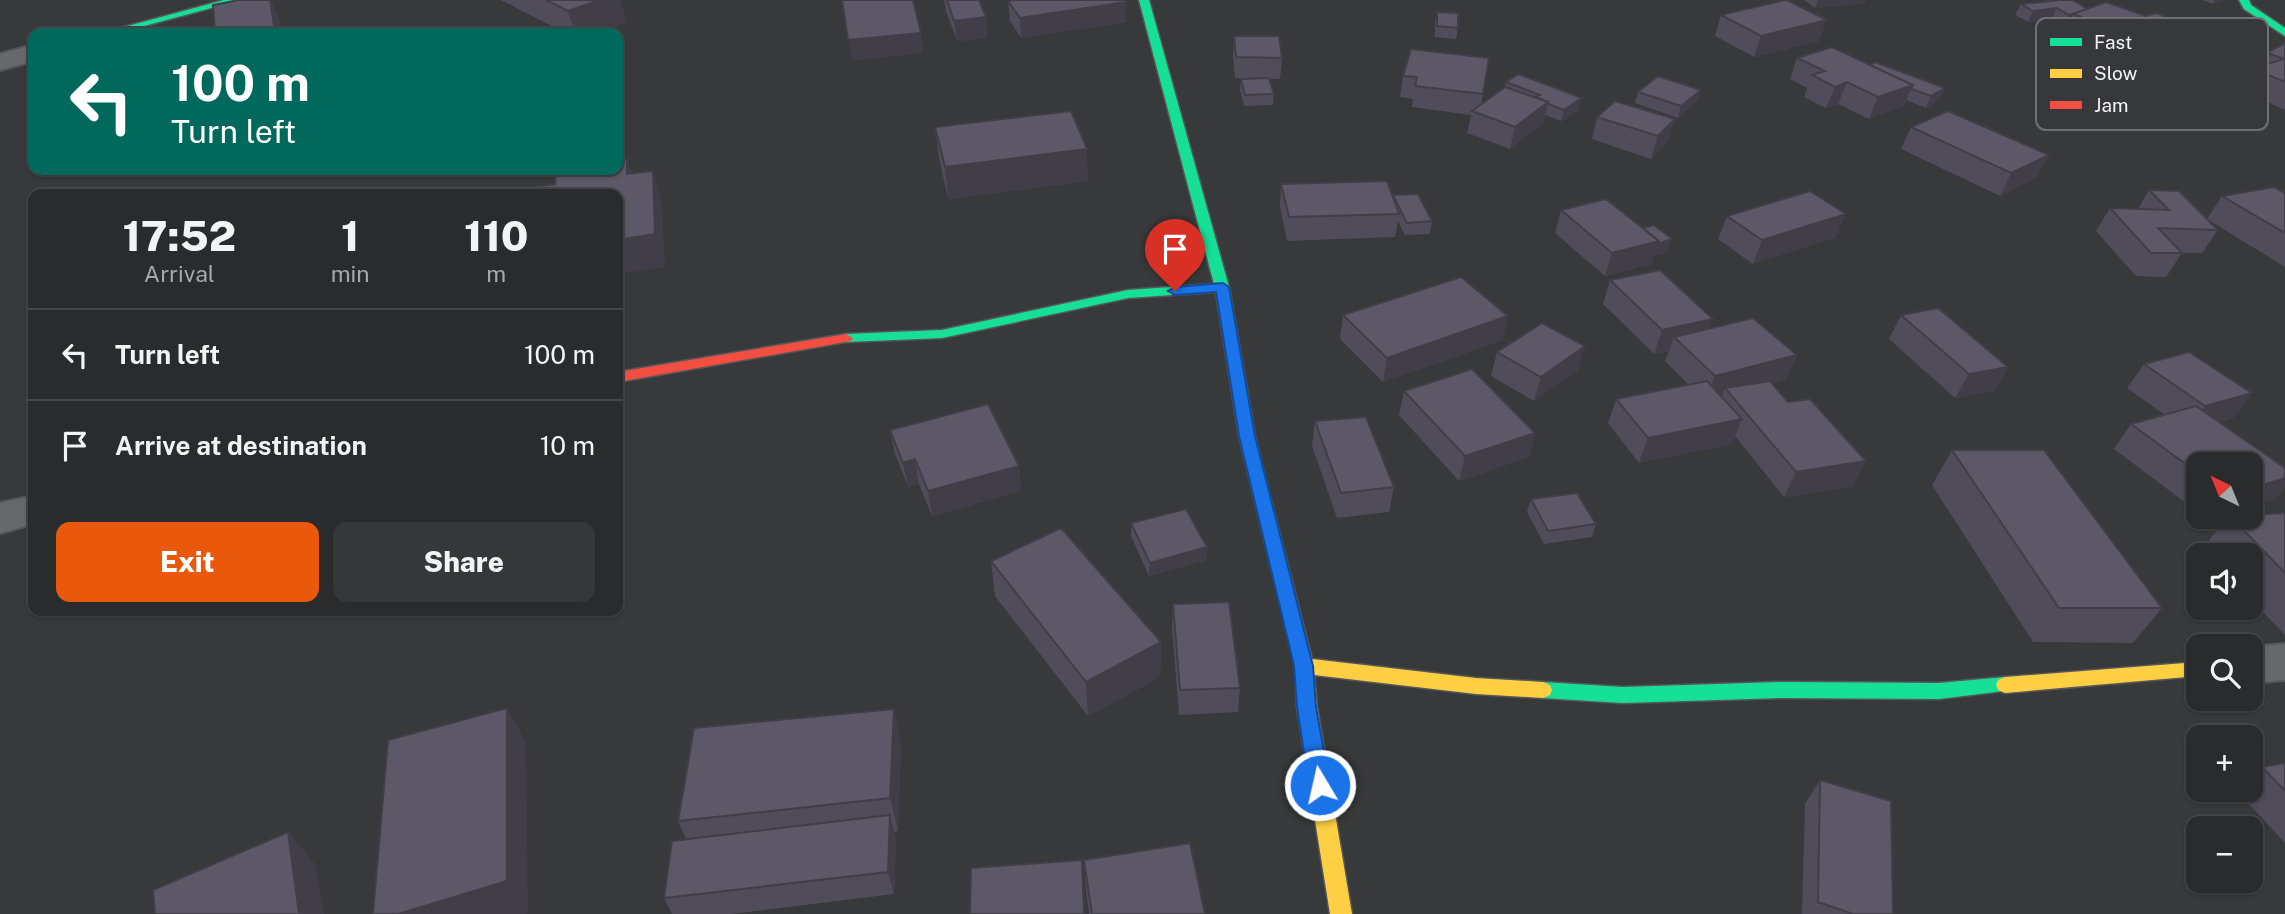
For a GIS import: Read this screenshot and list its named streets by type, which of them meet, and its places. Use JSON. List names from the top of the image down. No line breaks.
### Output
{"legend":["Fast","Slow","Jam"],"north":"top left","page":{"turn":["100 m","Turn left"],"eta":["17:52","Arrival","1","min","110","m"],"list":[{"name":"Turn left","value":"100 m"},{"name":"Arrive at destination","value":"10 m"}],"map_buttons":["+","−"],"buttons":["Exit","Share"]}}
